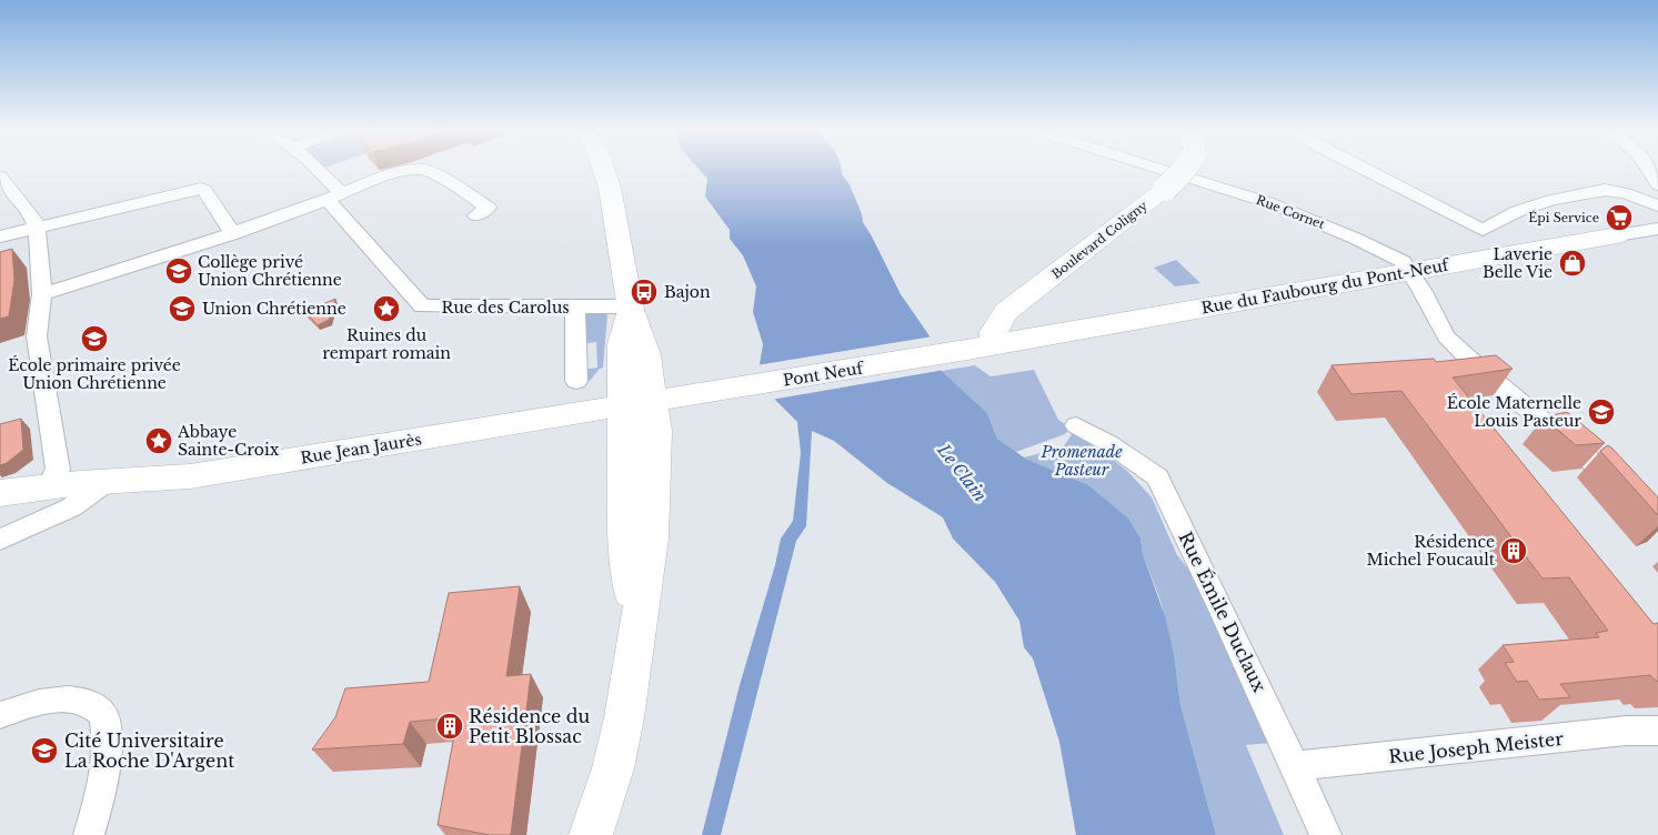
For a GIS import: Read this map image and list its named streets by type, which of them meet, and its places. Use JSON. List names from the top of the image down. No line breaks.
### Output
{"streets":{"main road":["Boulevard Coligny","Rue du Faubourg du Pont-Neuf","Pont Neuf","Rue Jean Jaurès"],"street":["Rue Cornet","Rue des Carolus","Rue Émile Duclaux","Rue Joseph Meister"]},"crossings":[["Rue Cornet","Rue du Faubourg du Pont-Neuf"],["Boulevard Coligny","Rue du Faubourg du Pont-Neuf"],["Boulevard Coligny","Pont Neuf"],["Rue du Faubourg du Pont-Neuf","Pont Neuf"],["Pont Neuf","Rue Jean Jaurès"],["Rue Émile Duclaux","Rue Joseph Meister"]],"water":["Le Clain"],"parks":["Promenade Pasteur"],"places":{"supermarket":["Épi Service"],"shop":["Laverie Belle Vie"],"school or university":["Collège privé Union Chrétienne","Union Chrétienne","École primaire privée Union Chrétienne","École Maternelle Louis Pasteur","Cité Universitaire La Roche D'Argent"],"bus stop":["Bajon"],"place":["Ruines du rempart romain","Abbaye Sainte-Croix"],"building":["Résidence Michel Foucault","Résidence du Petit Blossac"]}}
